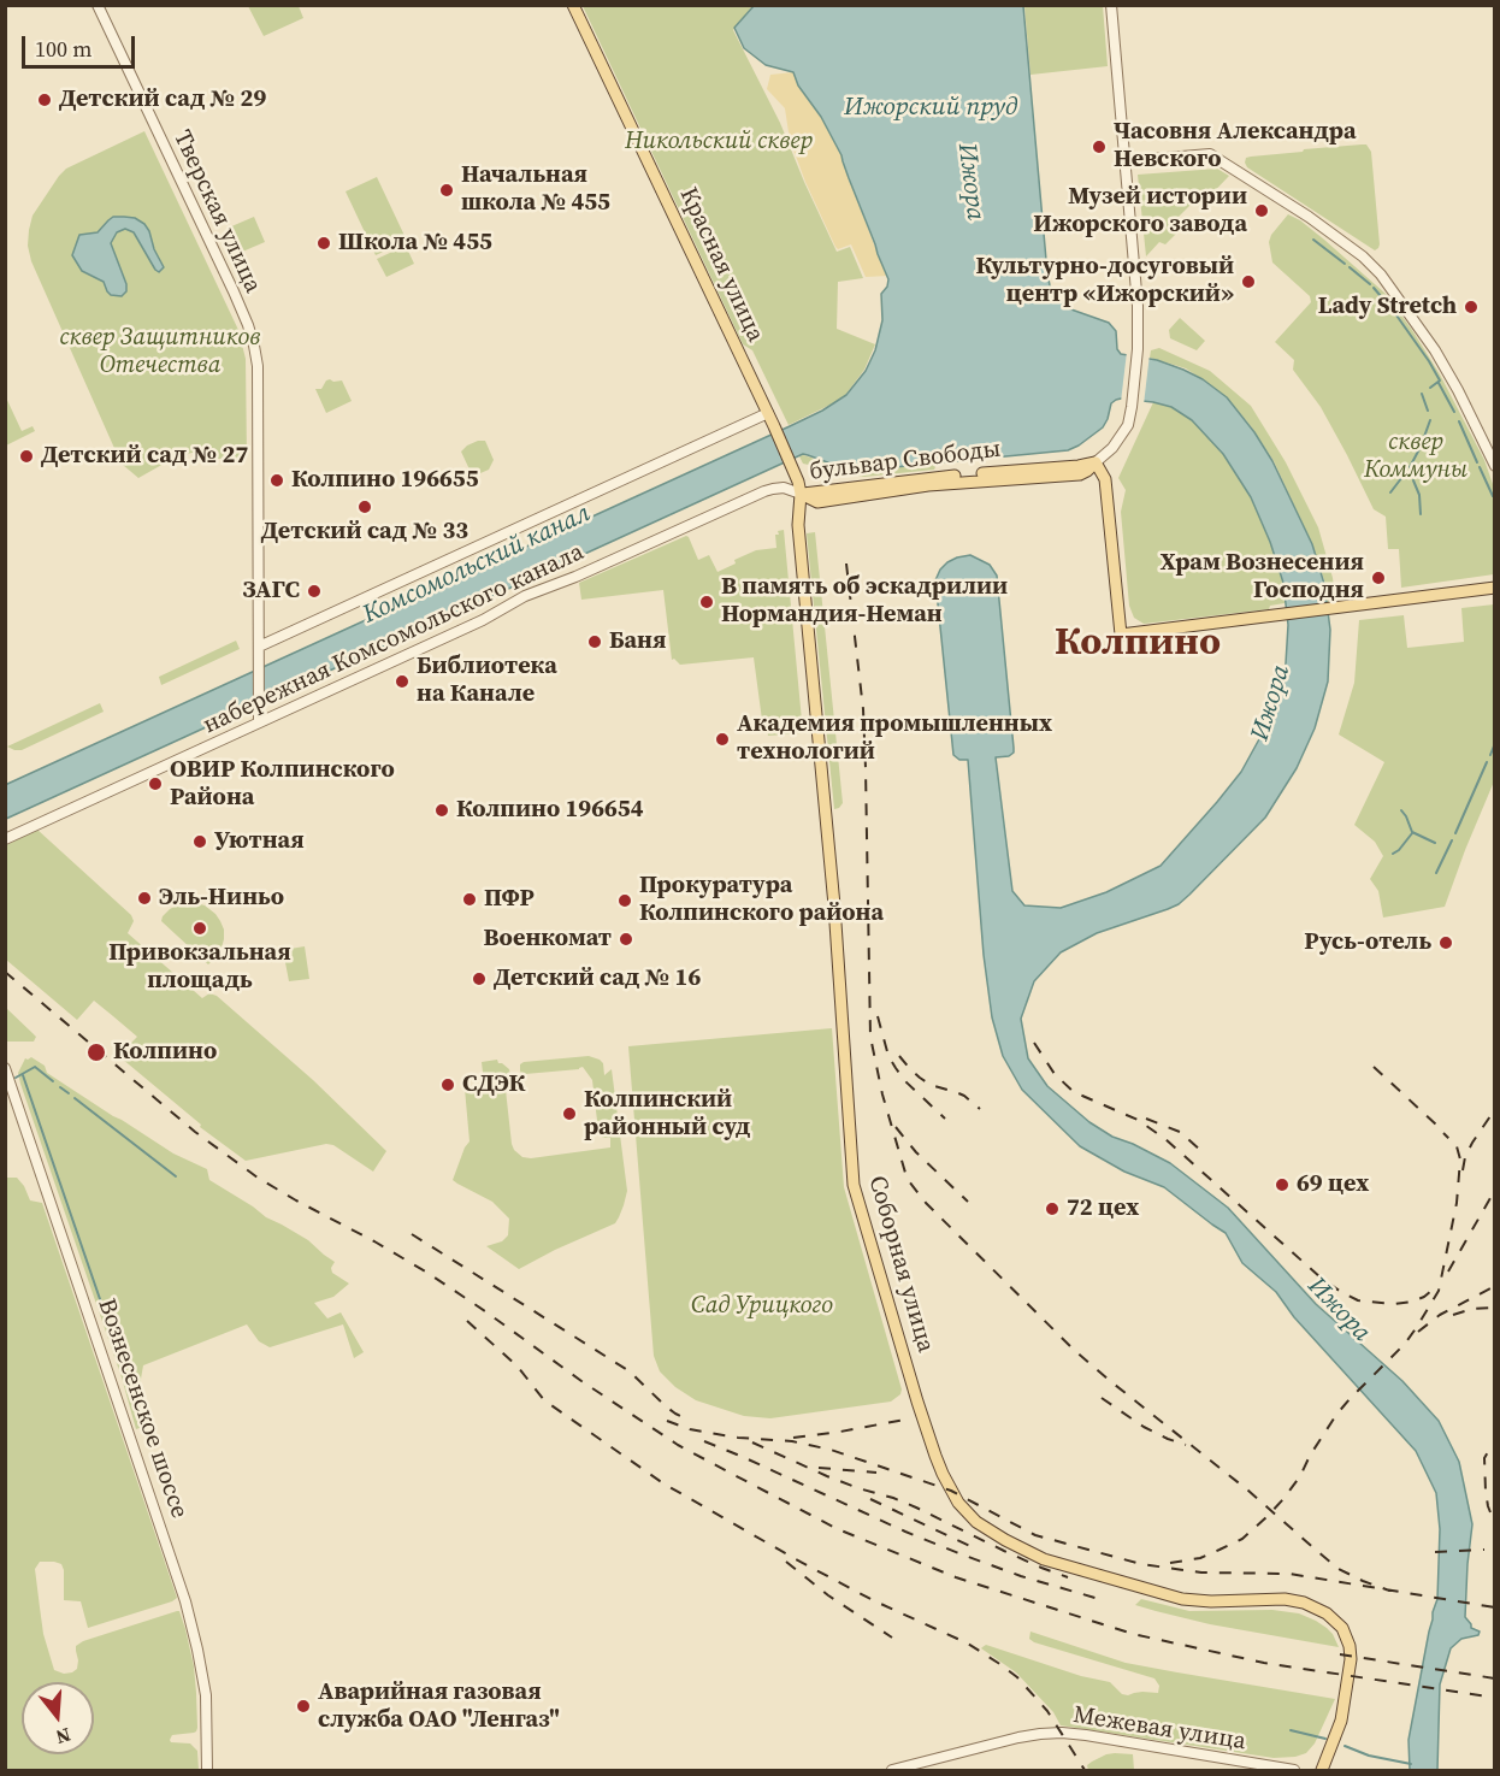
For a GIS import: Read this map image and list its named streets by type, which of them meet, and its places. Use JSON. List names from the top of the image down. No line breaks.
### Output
{"streets":{"main road":["Красная улица","бульвар Свободы","Соборная улица"],"street":["Тверская улица","набережная Комсомольского канала","Вознесенское шоссе","Межевая улица"]},"crossings":[["Тверская улица","набережная Комсомольского канала"],["Красная улица","бульвар Свободы"],["Красная улица","набережная Комсомольского канала"],["Красная улица","Соборная улица"],["бульвар Свободы","набережная Комсомольского канала"],["бульвар Свободы","Соборная улица"],["набережная Комсомольского канала","Соборная улица"]],"districts":["Колпино"],"water":["Ижорский пруд","Ижора","Комсомольский канал"],"parks":["Никольский сквер","сквер Защитников Отечества","сквер Коммуны","Сад Урицкого"],"places":["Детский сад № 29","Часовня Александра Невского","Начальная школа № 455","Музей истории Ижорского завода","Школа № 455","Культурно-досуговый центр «Ижорский»","Lady Stretch","Детский сад № 27","Колпино 196655","Детский сад № 33","Храм Вознесения Господня","ЗАГС","В память об эскадрилии Нормандия-Неман","Баня","Библиотека на Канале","Академия промышленных технологий","ОВИР Колпинского Района","Колпино 196654","Уютная","Эль-Ниньо","ПФР","Прокуратура Колпинского района","Привокзальная площадь","Военкомат","Русь-отель","Детский сад № 16","Колпино","СДЭК","Колпинский районный суд","69 цех","72 цех","Аварийная газовая служба ОАО \"Ленгаз\""],"scale_bar":"100 m","north":"bottom"}
